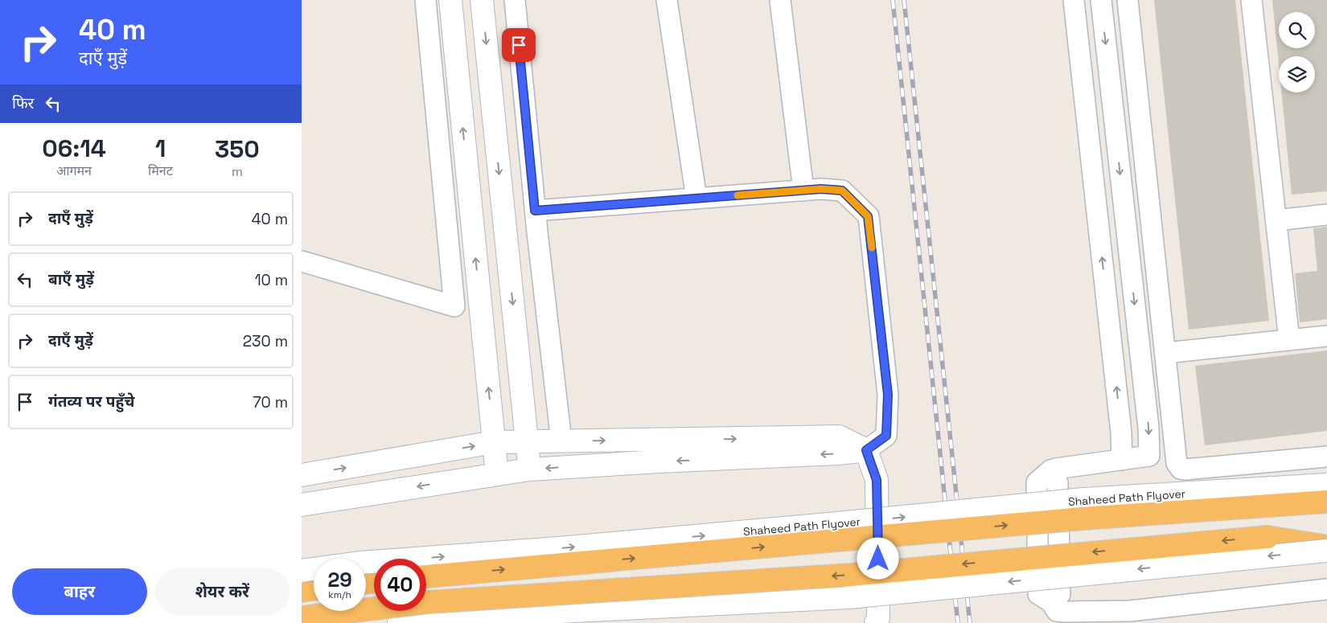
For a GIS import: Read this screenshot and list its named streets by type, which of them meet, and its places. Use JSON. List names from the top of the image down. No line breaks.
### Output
{"streets":{"highway":["Shaheed Path Flyover"]},"page":{"turn":["40 m","दाएँ मुड़ें"],"then":"फिर","eta":["06:14","आगमन","1","मिनट","350","m"],"list":[{"name":"दाएँ मुड़ें","value":"40 m"},{"name":"बाएँ मुड़ें","value":"10 m"},{"name":"दाएँ मुड़ें","value":"230 m"},{"name":"गंतव्य पर पहुँचे","value":"70 m"}],"speed":"29 km/h","limit":"40","buttons":["बाहर","शेयर करें"]}}
